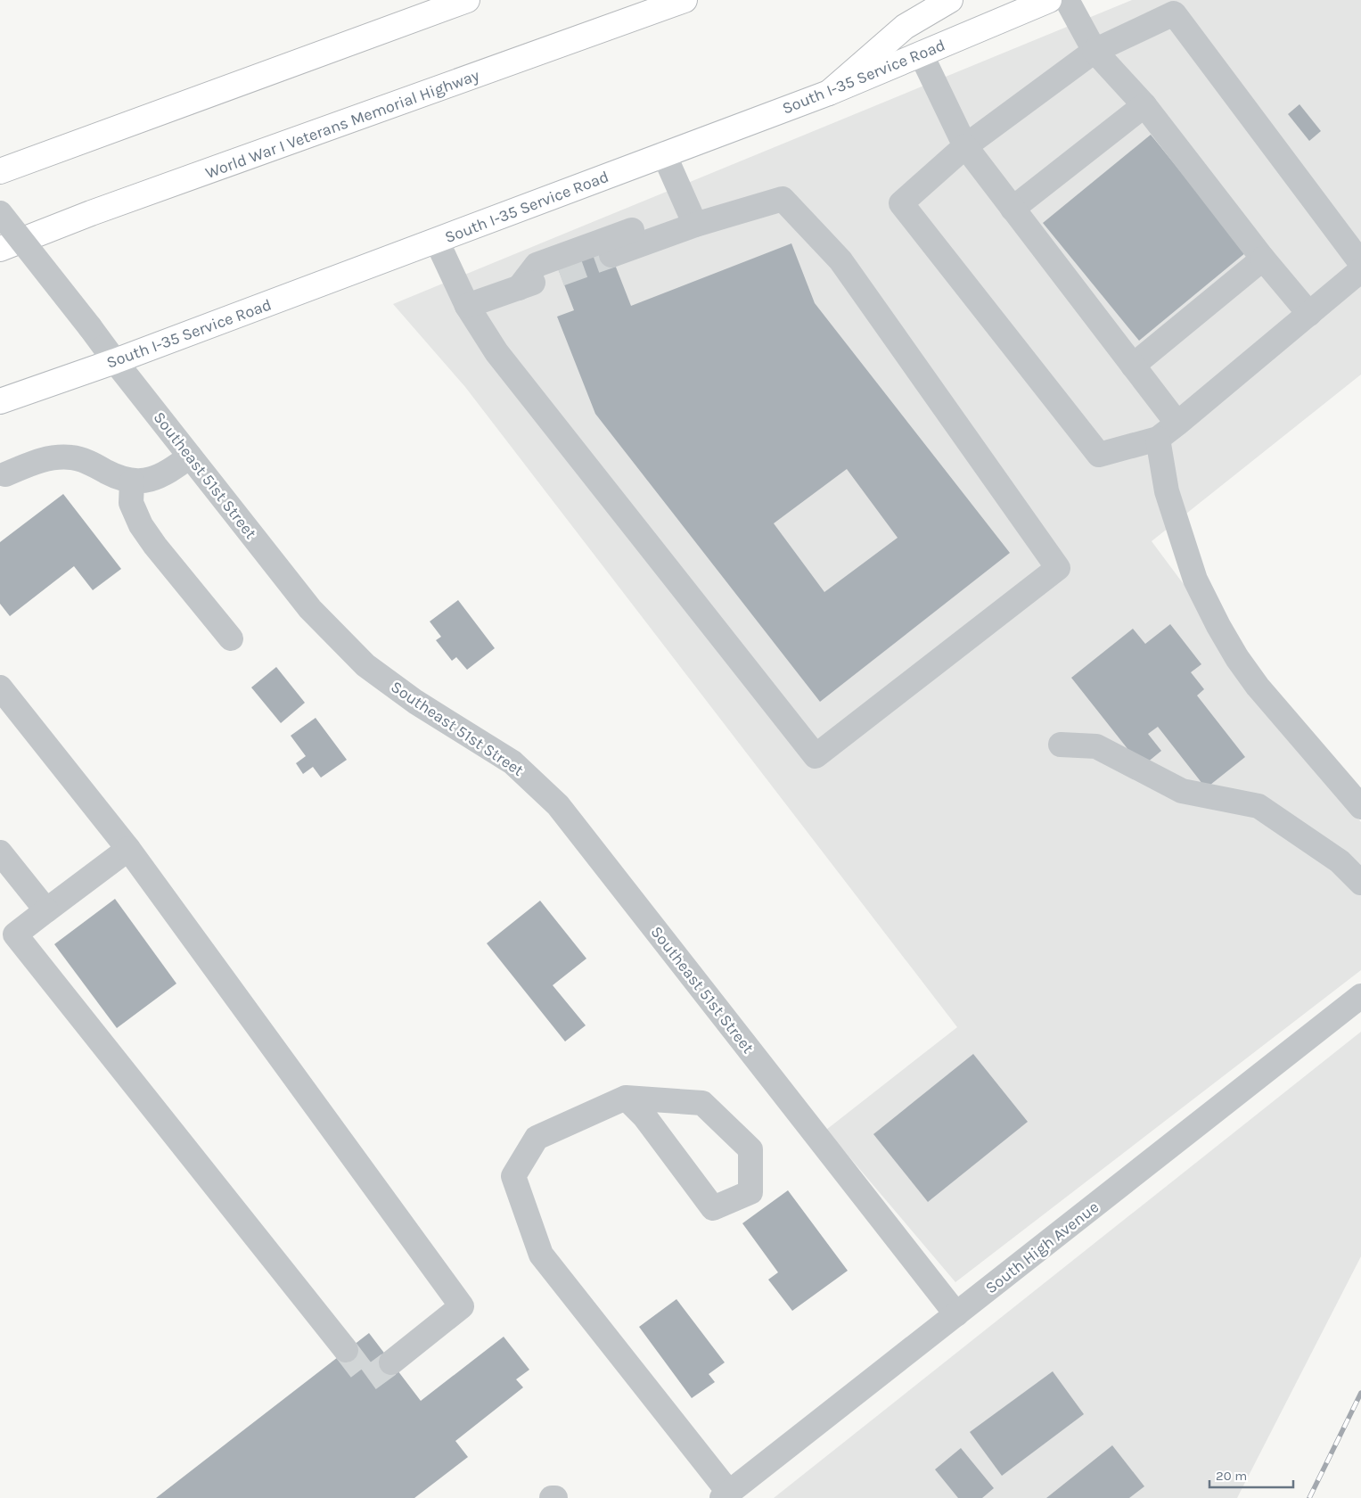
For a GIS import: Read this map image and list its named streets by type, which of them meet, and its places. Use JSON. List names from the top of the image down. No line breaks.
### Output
{"streets":{"main road":["South I-35 Service Road","World War I Veterans Memorial Highway"],"street":["Southeast 51st Street","South High Avenue"]},"crossings":[["South I-35 Service Road","Southeast 51st Street"],["Southeast 51st Street","South High Avenue"]],"scale_bar":"20 m"}
